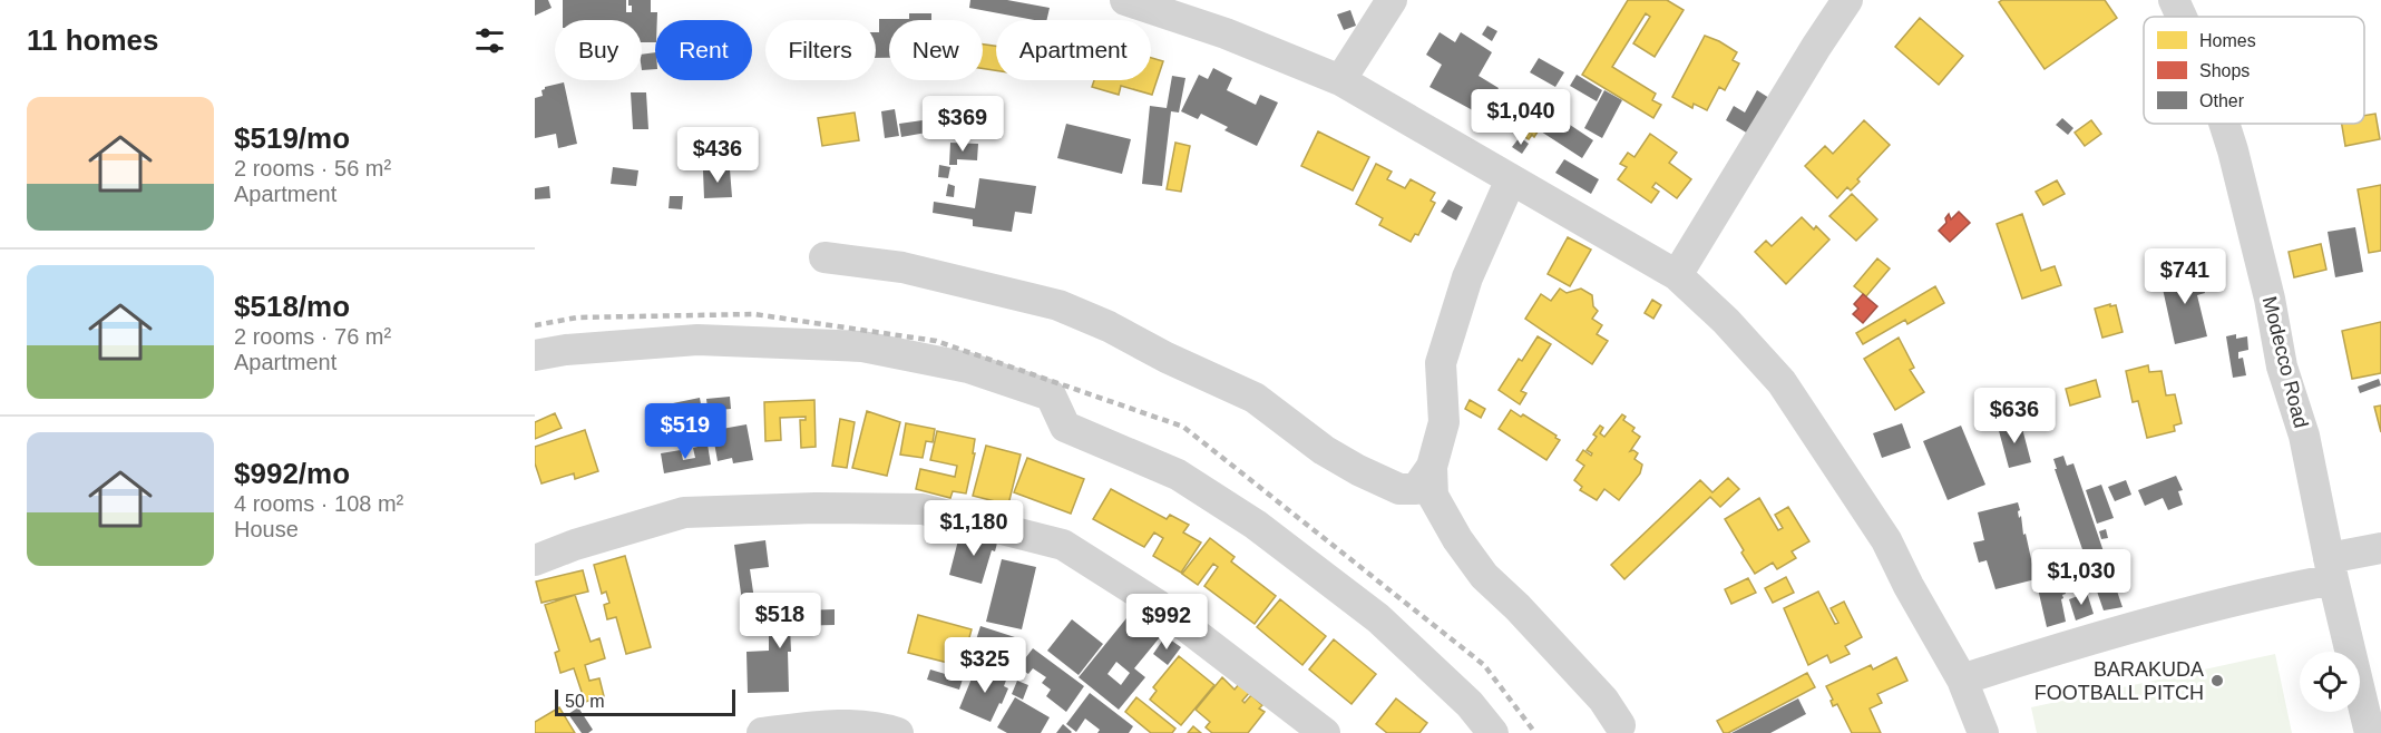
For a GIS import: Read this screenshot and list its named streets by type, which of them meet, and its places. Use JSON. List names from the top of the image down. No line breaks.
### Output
{"streets":{"street":["Modecco Road"]},"places":["BARAKUDA FOOTBALL PITCH"],"legend":["Homes","Shops","Other"],"scale_bar":"50 m","page":{"heading":"11 homes","chip":["Buy","Rent","Filters","New","Apartment"],"list":[{"name":"$519/mo","note":"2 rooms · 56 m² · Apartment"},{"name":"$518/mo","note":"2 rooms · 76 m² · Apartment"},{"name":"$992/mo","note":"4 rooms · 108 m² · House"}],"price":["$1,040","$369","$436","$741","$636","$519","$1,180","$1,030","$518","$992","$325"],"scale":"50 m"}}
